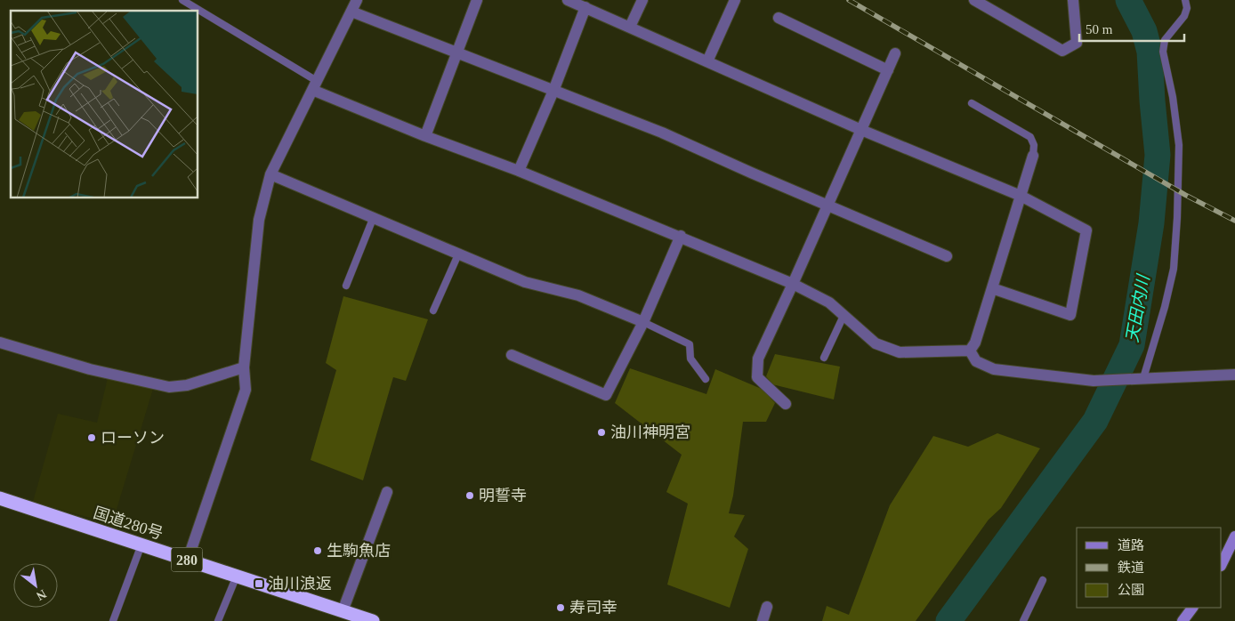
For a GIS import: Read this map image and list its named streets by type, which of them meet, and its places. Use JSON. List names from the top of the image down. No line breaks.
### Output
{"streets":{"highway":["国道280号","280"]},"water":["天田内川"],"places":{"other":["油川神明宮","ローソン","明誓寺","生駒魚店","寿司幸"],"transit":["油川浪返"]},"legend":["道路","鉄道","公園"],"scale_bar":"50 m","north":"bottom right"}
